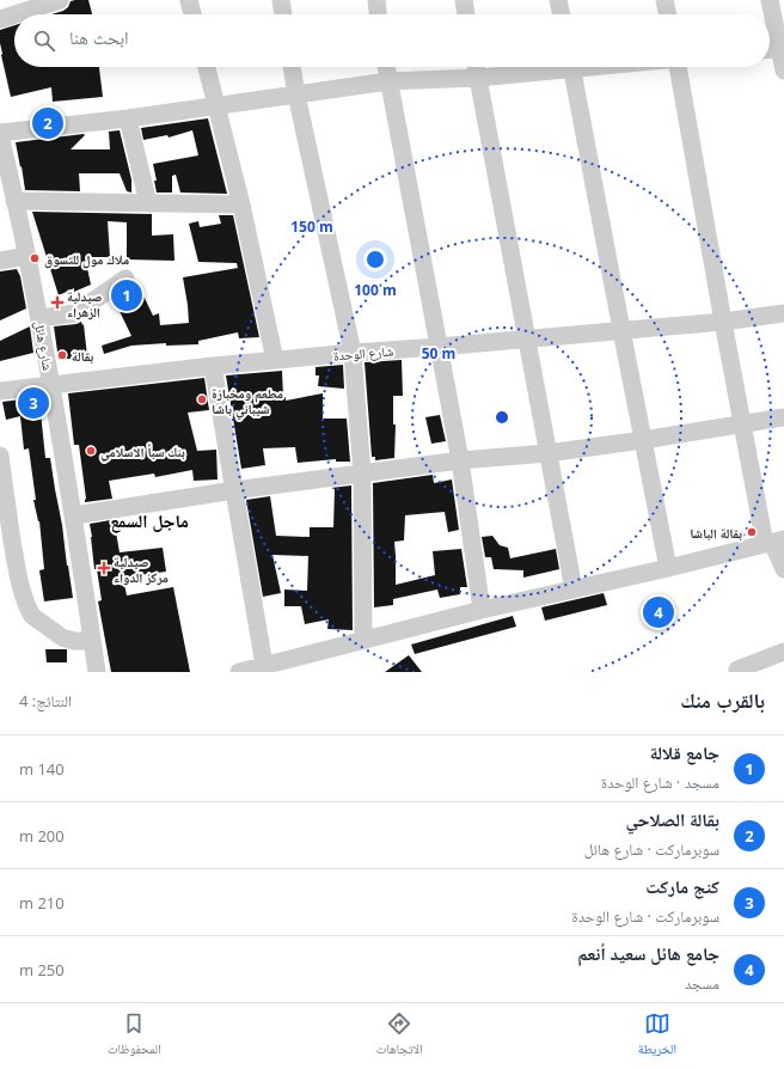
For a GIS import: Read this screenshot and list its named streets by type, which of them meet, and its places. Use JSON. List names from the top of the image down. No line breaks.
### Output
{"streets":{"street":["شارع هائل","شارع الوحدة"]},"crossings":[["شارع هائل","شارع الوحدة"]],"districts":["ماجل السمع"],"places":{"other":["ملاك مول للتسوق","بقالة","مطعم ومخبازة شيباني باشا","بنك سبأ الاسلامي","بقالة الباشا"],"health":["صيدلية الزهراء","صيدلية مركز الدواء"]},"page":{"search":"ابحث هنا","pins":["2","1","3","4"],"heading":["بالقرب منك","النتائج: 4"],"list":[{"mark":"1","name":"جامع قلالة","note":"مسجد · شارع الوحدة","value":"140 m"},{"mark":"2","name":"بقالة الصلاحي","note":"سوبرماركت · شارع هائل","value":"200 m"},{"mark":"3","name":"كنج ماركت","note":"سوبرماركت · شارع الوحدة","value":"210 m"},{"mark":"4","name":"جامع هائل سعيد أنعم","note":"مسجد","value":"250 m"}],"nav":["الخريطة","الاتجاهات","المحفوظات"]},"rings":["150 m","100 m","50 m"]}
